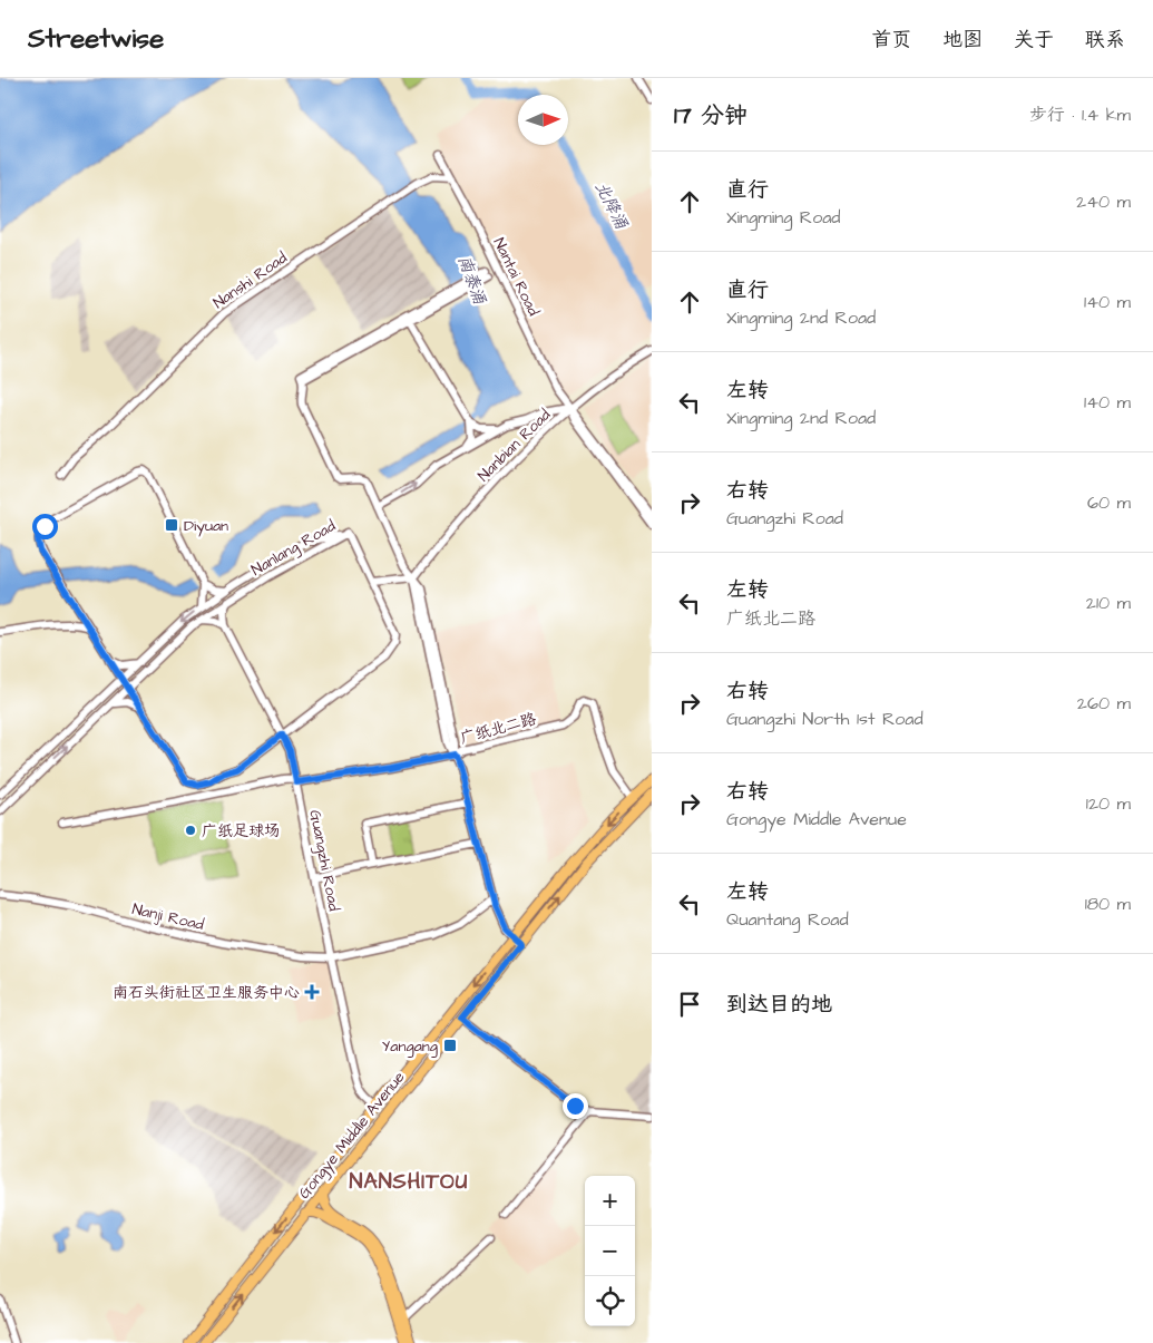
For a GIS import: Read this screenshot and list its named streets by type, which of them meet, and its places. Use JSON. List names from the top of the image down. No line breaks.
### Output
{"streets":{"main road":["Gongye Middle Avenue"],"street":["Nantai Road","Nanshi Road","Nanbian Road","Nanlang Road","广纸北二路","Guangzhi Road","Nanji Road"]},"crossings":[["Nantai Road","Nanshi Road"],["Nantai Road","Nanbian Road"],["广纸北二路","Guangzhi Road"],["Guangzhi Road","Nanji Road"]],"districts":["NANSHITOU"],"water":["北降涌","南泰涌"],"places":{"transit":["Diyuan","Yangang"],"other":["广纸足球场"],"health":["南石头街社区卫生服务中心"]},"north":"right","page":{"header":"Streetwise","nav":["首页","地图","关于","联系"],"heading":["17 分钟","步行 · 1.4 km"],"list":[["直行","Xingming Road","240 m"],["直行","Xingming 2nd Road","140 m"],["左转","Xingming 2nd Road","140 m"],["右转","Guangzhi Road","60 m"],["左转","广纸北二路","210 m"],["右转","Guangzhi North 1st Road","260 m"],["右转","Gongye Middle Avenue","120 m"],["左转","Quantang Road","180 m"],"到达目的地"],"map_buttons":["+","−"]}}
